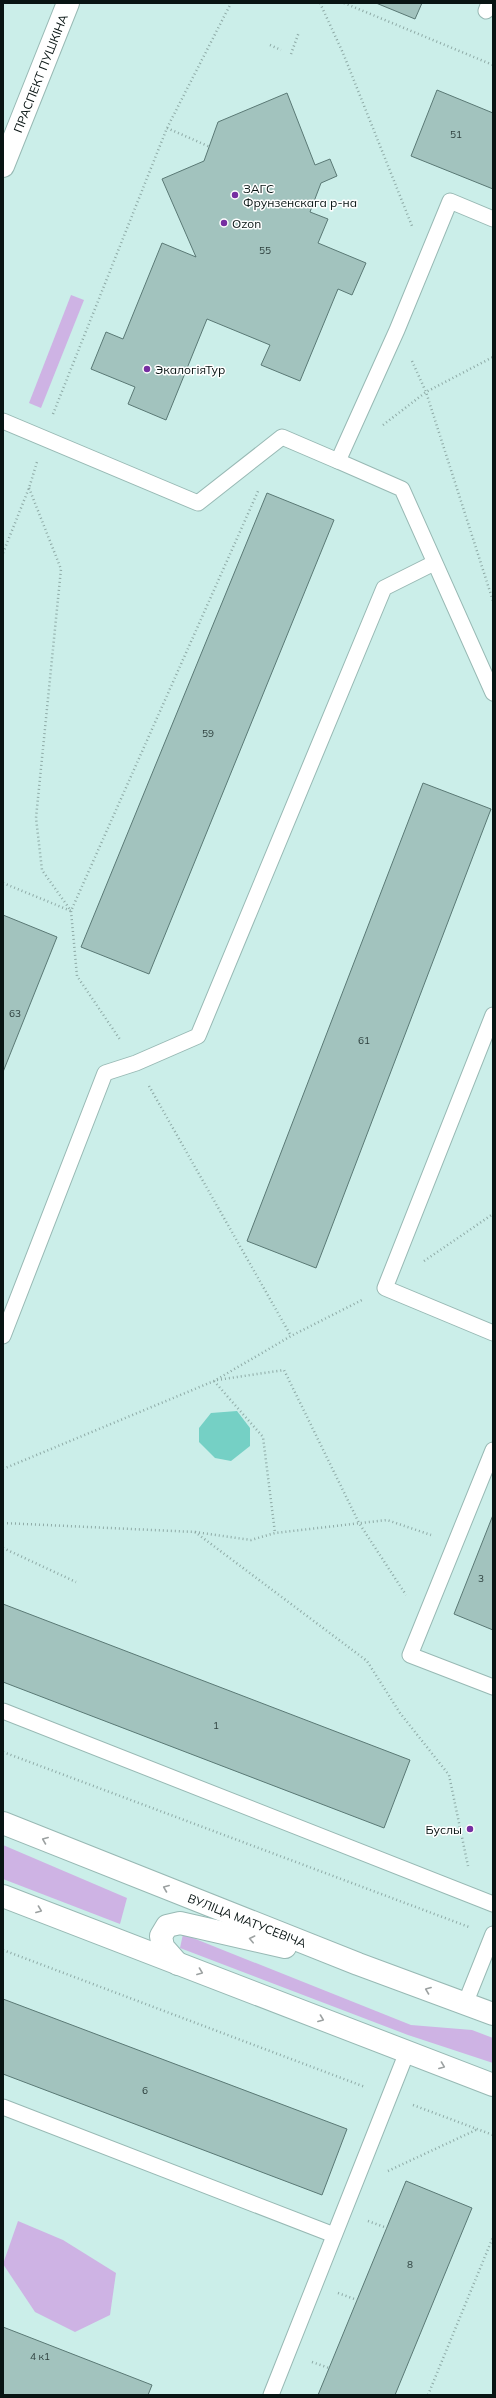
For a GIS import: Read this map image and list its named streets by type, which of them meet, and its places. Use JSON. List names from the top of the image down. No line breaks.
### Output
{"streets":{"main road":["ПРАСПЕКТ ПУШКІНА","ВУЛІЦА МАТУСЕВІЧА"]},"places":["ЗАГС Фрунзенскага р-на","Ozon","ЭкалогіяТур","Буслы"],"house_numbers":["51","55","59","63","61","3","1","6","8","4 к1"]}
